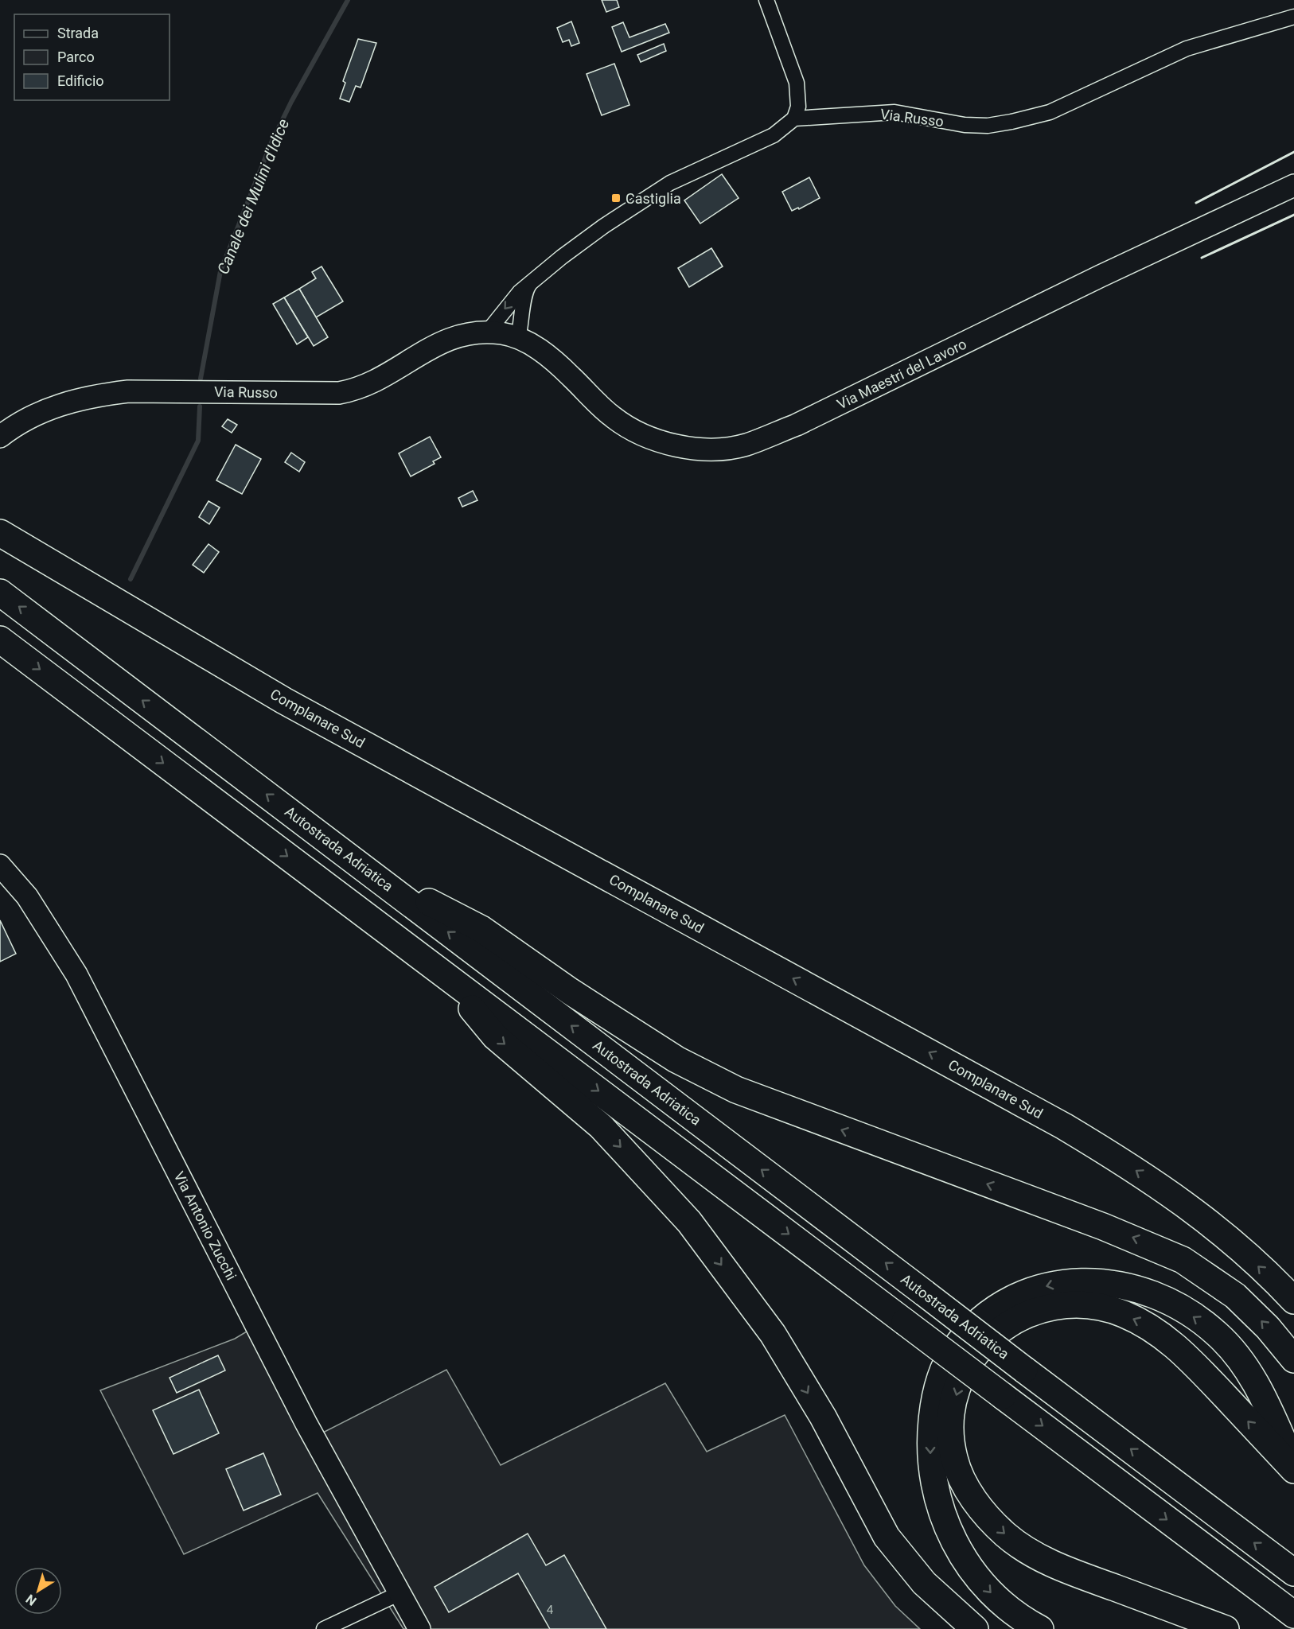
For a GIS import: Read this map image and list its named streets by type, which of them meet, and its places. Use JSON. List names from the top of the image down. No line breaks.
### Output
{"streets":{"highway":["Complanare Sud","Autostrada Adriatica"],"street":["Via Russo","Via Maestri del Lavoro","Via Antonio Zucchi"]},"crossings":[["Via Russo","Via Maestri del Lavoro"]],"water":["Canale dei Mulini d'Idice"],"places":{"transit":["Castiglia"]},"house_numbers":["4"],"legend":["Strada","Parco","Edificio"],"north":"bottom left"}
